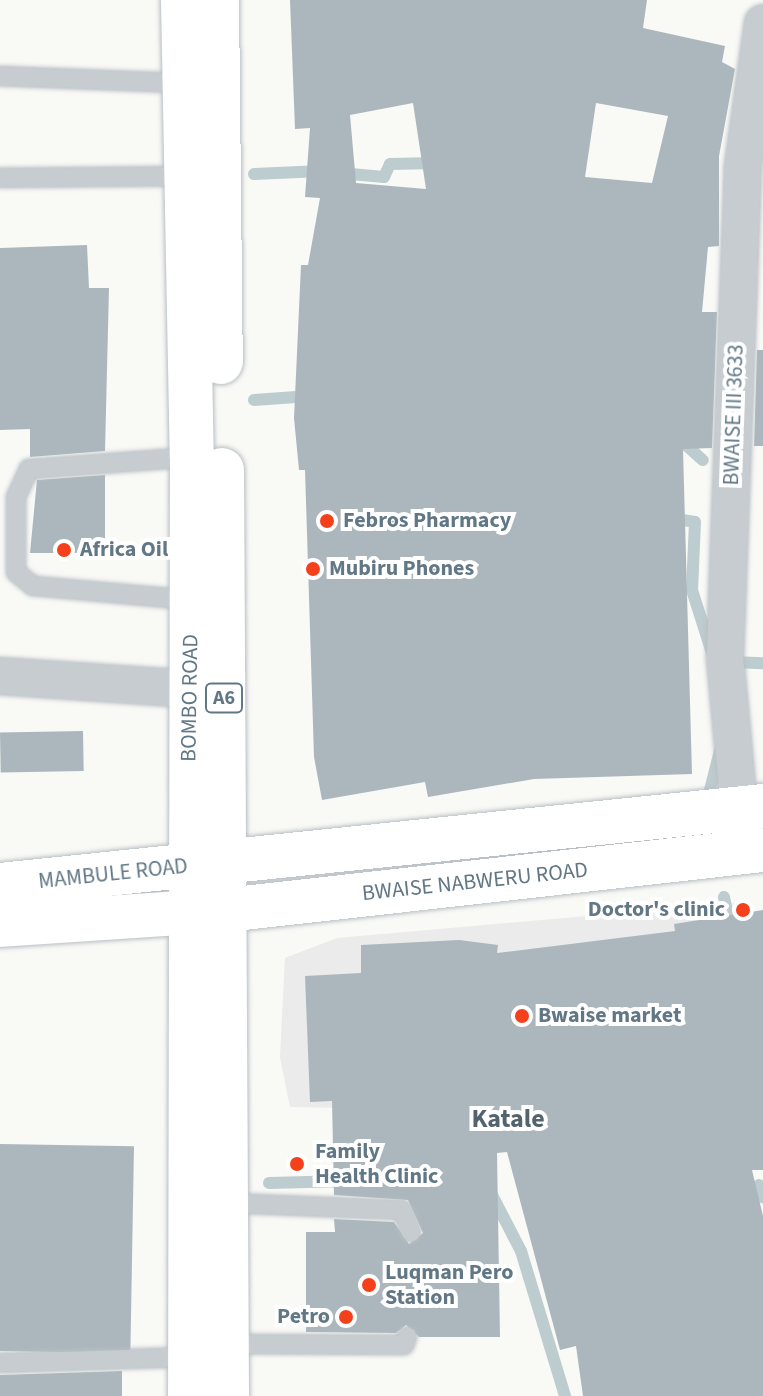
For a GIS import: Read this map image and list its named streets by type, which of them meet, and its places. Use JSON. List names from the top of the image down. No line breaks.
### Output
{"streets":{"main road":["BOMBO ROAD","A6","MAMBULE ROAD","BWAISE NABWERU ROAD"],"street":["BWAISE III 3633"]},"crossings":[["BWAISE III 3633","BWAISE NABWERU ROAD"],["BOMBO ROAD","MAMBULE ROAD"],["BOMBO ROAD","BWAISE NABWERU ROAD"],["MAMBULE ROAD","BWAISE NABWERU ROAD"]],"districts":["Katale"],"places":["Febros Pharmacy","Africa Oil","Mubiru Phones","Doctor's clinic","Bwaise market","Family Health Clinic","Luqman Pero Station","Petro"]}
